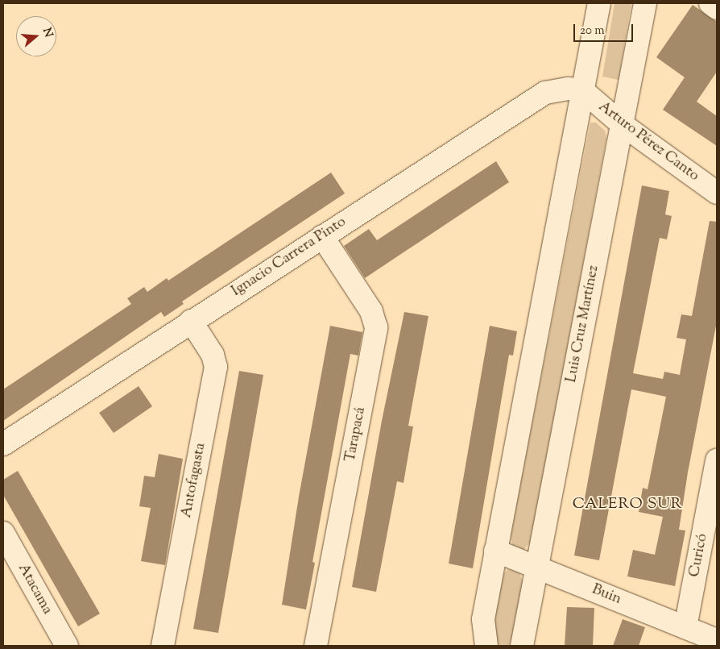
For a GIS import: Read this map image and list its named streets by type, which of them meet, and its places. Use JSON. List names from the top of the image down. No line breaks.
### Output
{"streets":{"street":["Arturo Pérez Canto","Ignacio Carrera Pinto","Luis Cruz Martínez","Tarapacá","Antofagasta","Curicó","Atacama","Buin"]},"crossings":[["Arturo Pérez Canto","Ignacio Carrera Pinto"],["Arturo Pérez Canto","Luis Cruz Martínez"],["Ignacio Carrera Pinto","Tarapacá"],["Ignacio Carrera Pinto","Antofagasta"],["Luis Cruz Martínez","Buin"],["Curicó","Buin"]],"districts":["CALERO SUR"],"scale_bar":"20 m","north":"right"}
